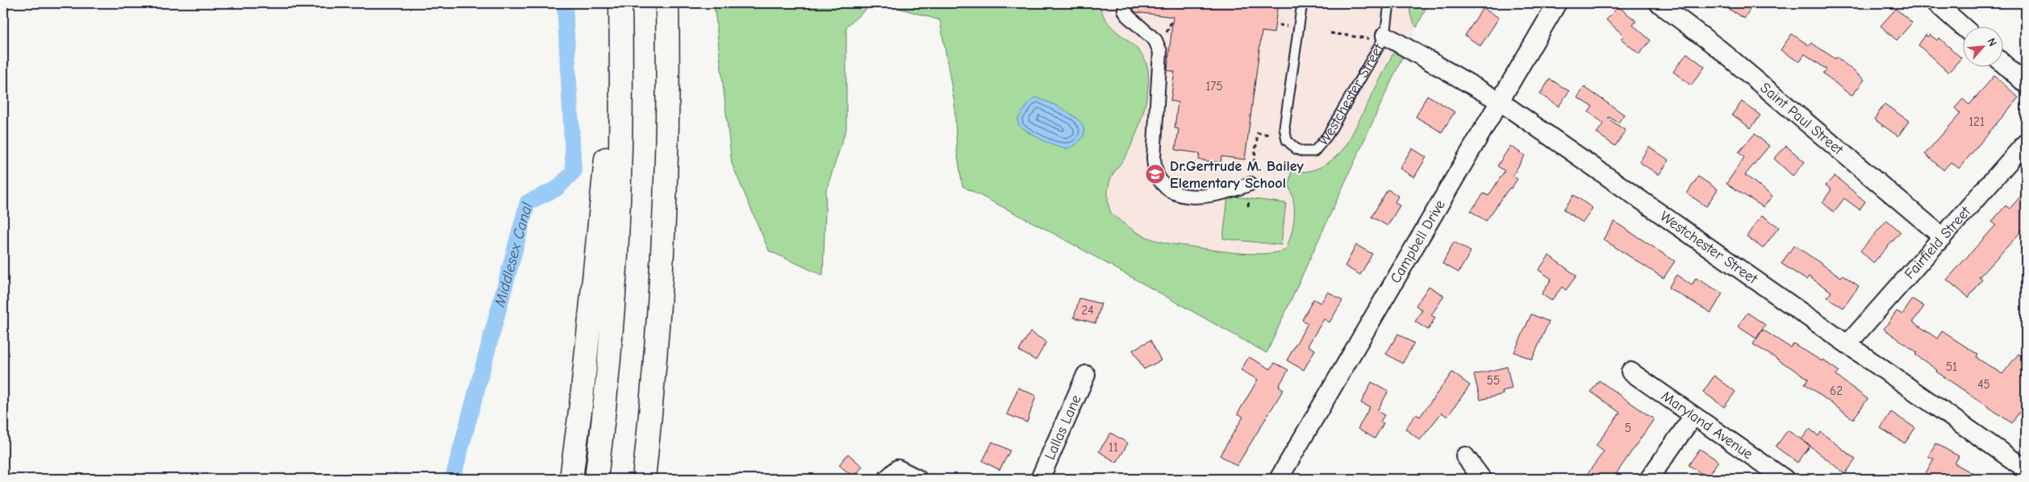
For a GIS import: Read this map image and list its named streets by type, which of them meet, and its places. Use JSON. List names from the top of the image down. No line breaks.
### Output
{"streets":{"street":["Westchester Street","Saint Paul Street","Campbell Drive","Fairfield Street","Maryland Avenue","Lallas Lane"]},"crossings":[["Westchester Street","Campbell Drive"],["Westchester Street","Fairfield Street"],["Saint Paul Street","Fairfield Street"]],"water":["Middlesex Canal"],"places":{"school or university":["Dr.Gertrude M. Bailey Elementary School"]},"house_numbers":["175","121","24","51","55","45","62","5","11"],"north":"top right"}
